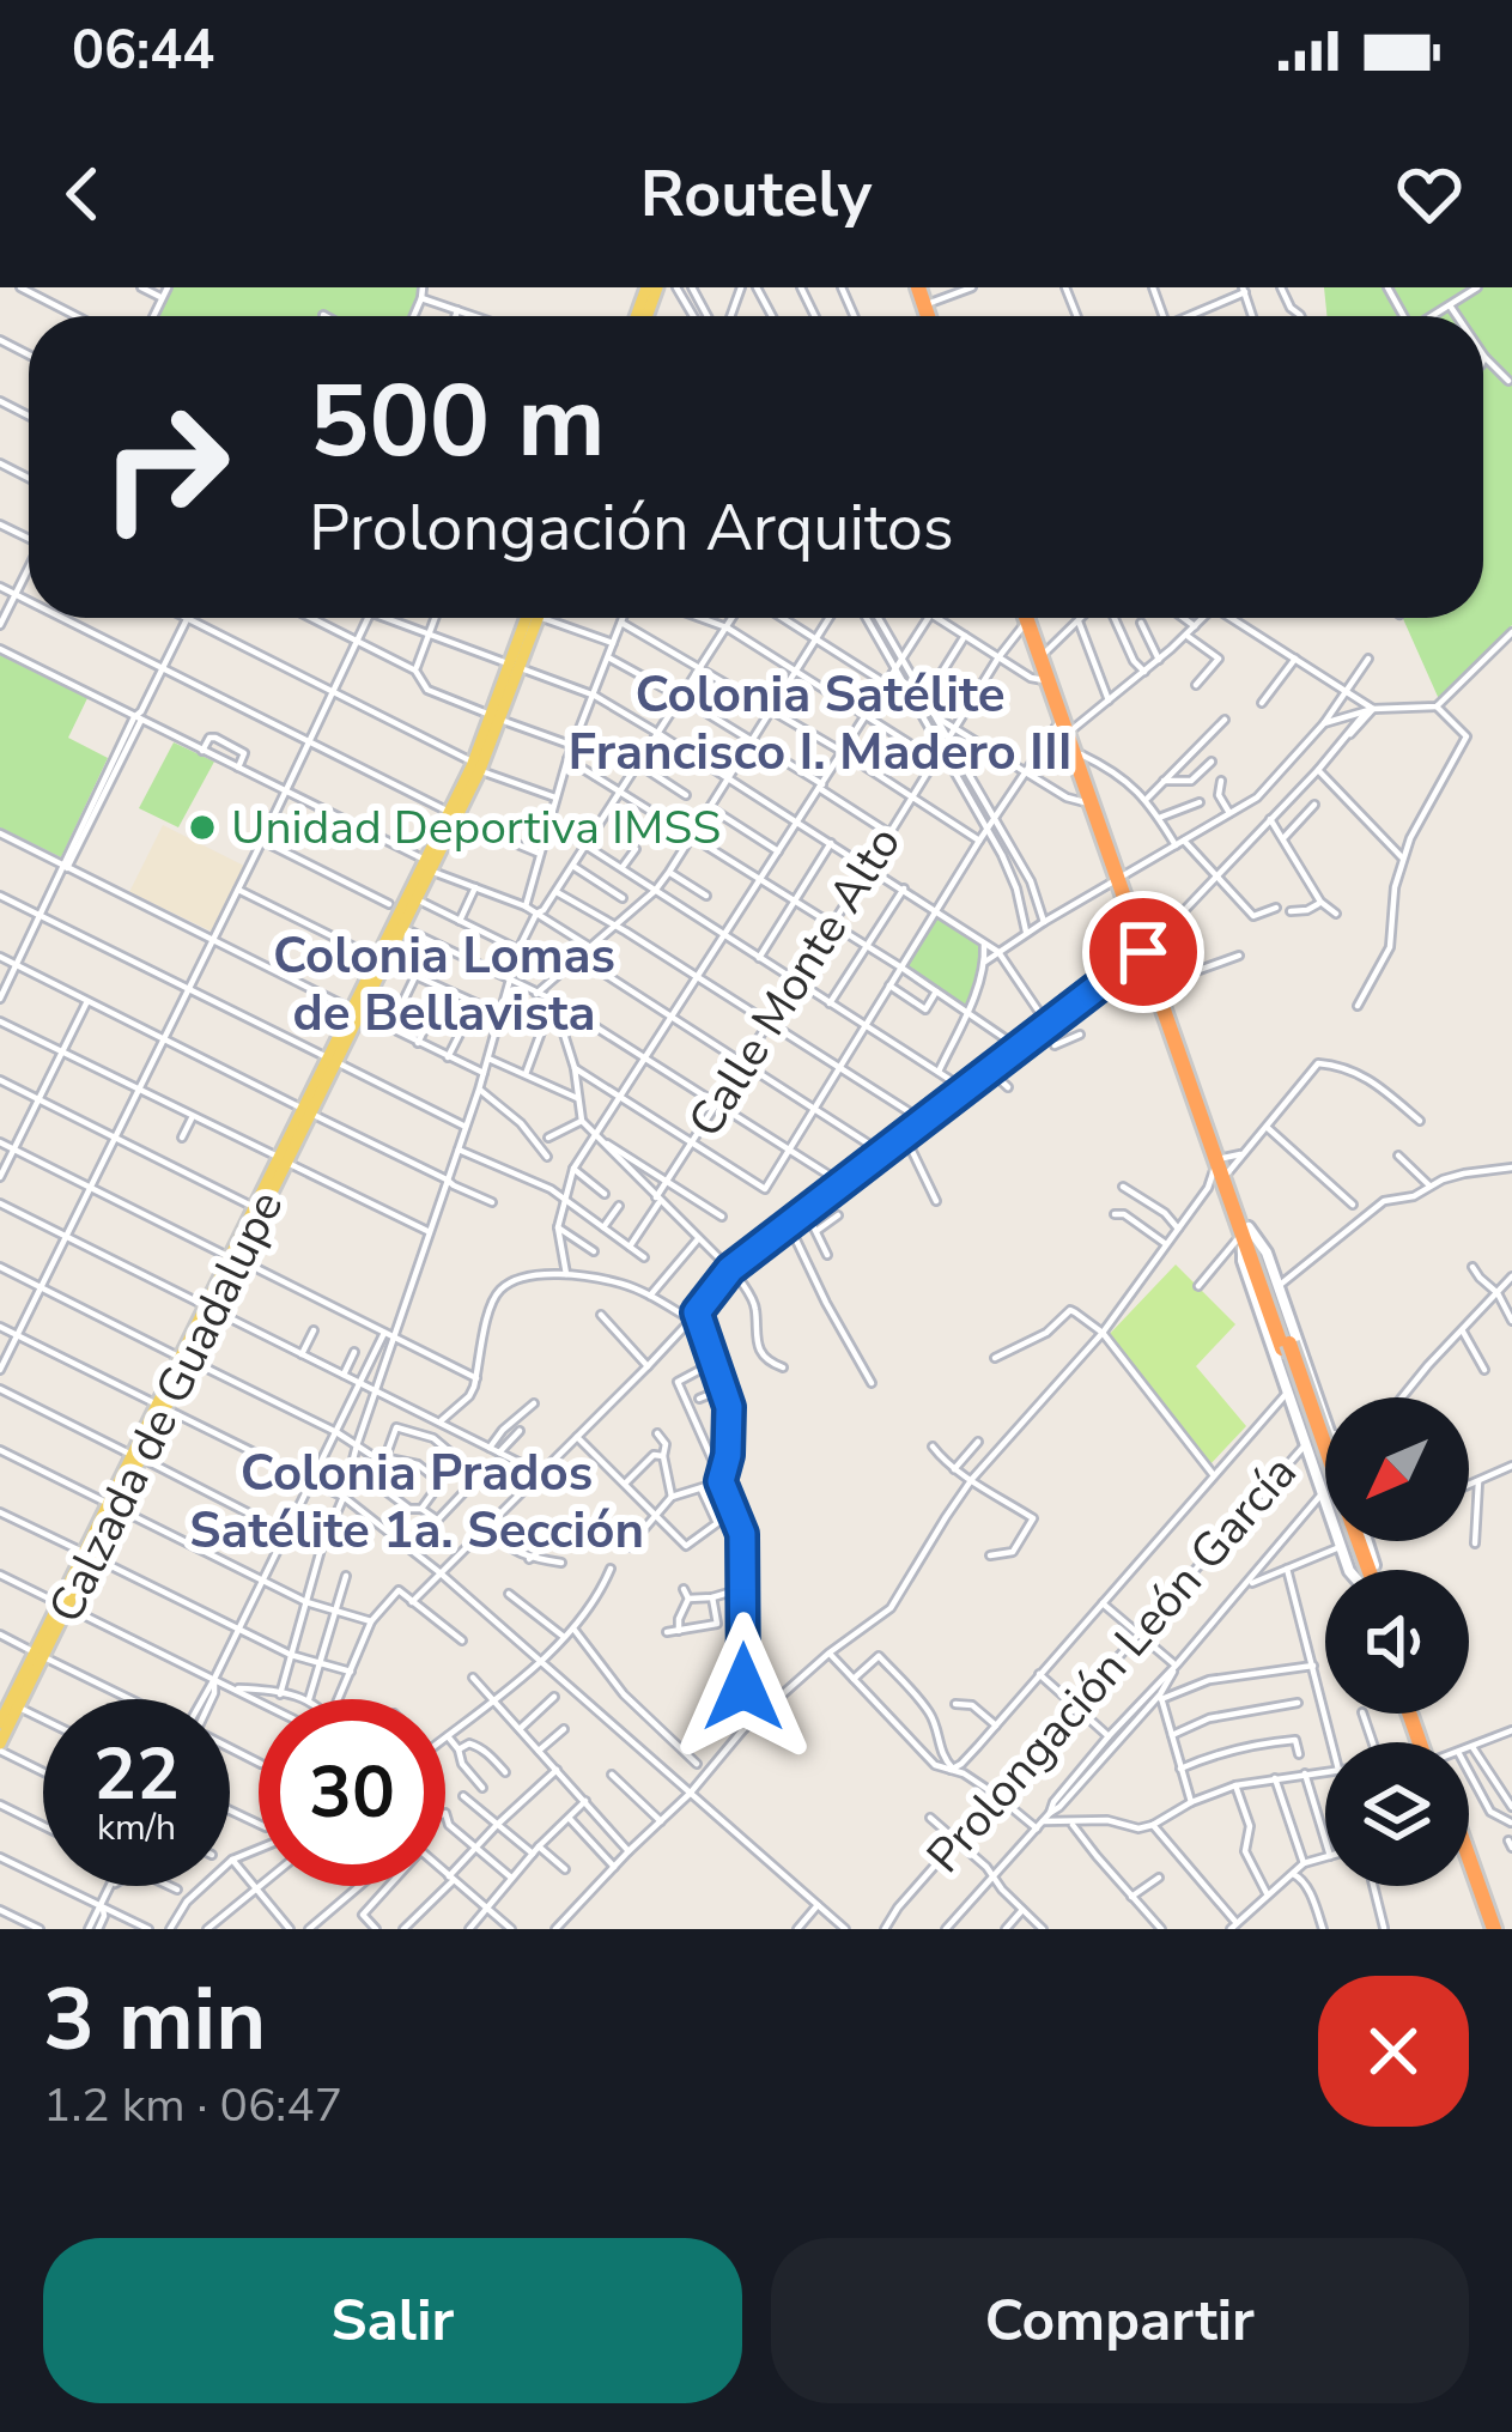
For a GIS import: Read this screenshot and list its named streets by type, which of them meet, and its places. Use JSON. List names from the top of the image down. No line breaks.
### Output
{"streets":{"main road":["Calzada de Guadalupe"],"street":["Calle Monte Alto","Prolongación León García"]},"districts":["Colonia Satélite Francisco I. Madero III","Colonia Lomas de Bellavista","Colonia Prados Satélite 1a. Sección"],"places":["Unidad Deportiva IMSS"],"north":"bottom left","page":{"status":"06:44","header":"Routely","turn":["500 m","Prolongación Arquitos"],"speed":"22 km/h","limit":"30","heading":["3 min","1.2 km · 06:47"],"buttons":["Salir","Compartir"]}}
